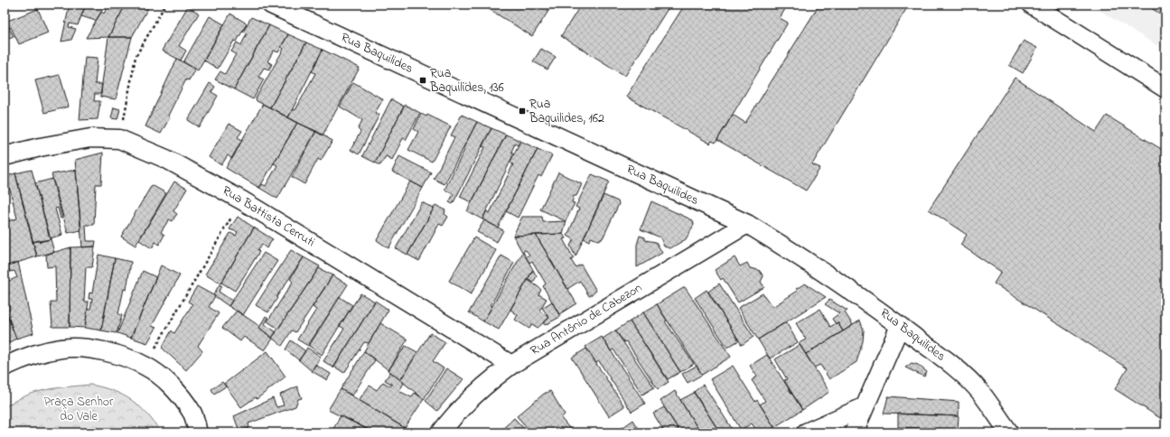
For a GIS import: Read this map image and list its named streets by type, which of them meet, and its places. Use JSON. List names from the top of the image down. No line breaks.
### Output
{"streets":{"street":["Rua Baquilides","Rua Battista Cerruti","Rua Antônio de Cabezon"]},"crossings":[["Rua Baquilides","Rua Antônio de Cabezon"],["Rua Battista Cerruti","Rua Antônio de Cabezon"]],"parks":["Praça Senhor do Vale"],"places":{"transit":["Rua Baquilides, 136","Rua Baquilides, 162"]}}
